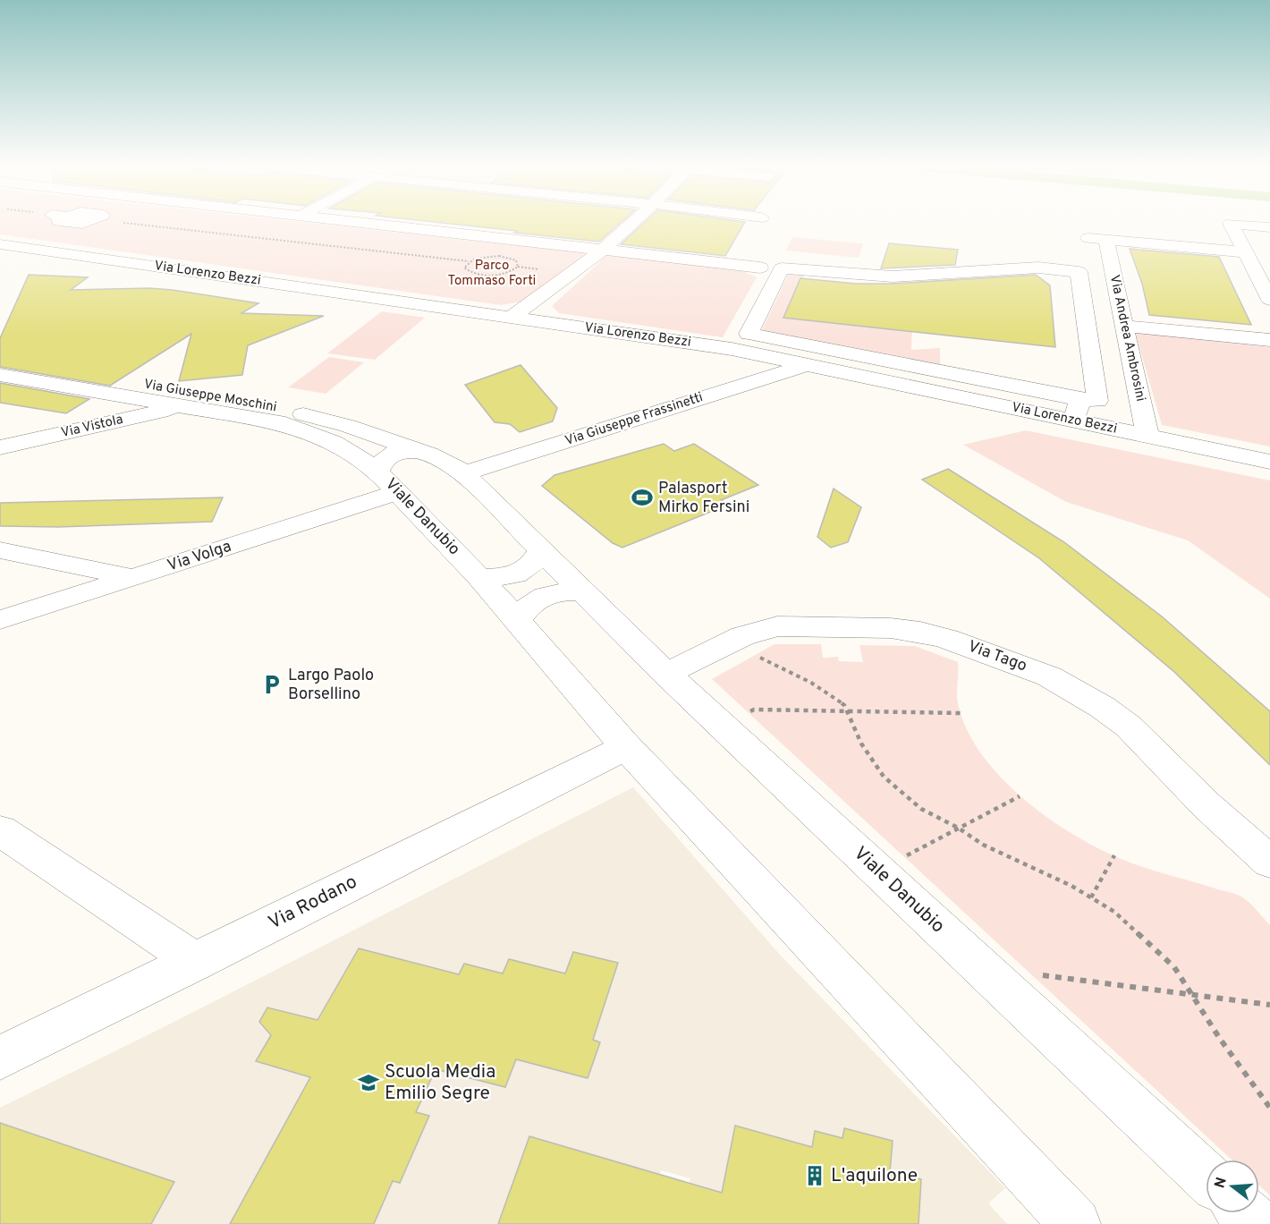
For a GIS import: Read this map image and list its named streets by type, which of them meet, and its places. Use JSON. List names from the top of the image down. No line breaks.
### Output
{"streets":{"street":["Via Lorenzo Bezzi","Via Andrea Ambrosini","Via Giuseppe Moschini","Via Giuseppe Frassinetti","Via Vistola","Viale Danubio","Via Volga","Via Tago","Via Rodano"]},"crossings":[["Via Lorenzo Bezzi","Via Andrea Ambrosini"],["Via Lorenzo Bezzi","Via Giuseppe Frassinetti"],["Via Giuseppe Moschini","Via Vistola"],["Via Giuseppe Moschini","Viale Danubio"],["Via Giuseppe Frassinetti","Viale Danubio"],["Viale Danubio","Via Volga"],["Viale Danubio","Via Tago"],["Viale Danubio","Via Rodano"]],"parks":["Parco Tommaso Forti"],"places":{"sports":["Palasport Mirko Fersini"],"parking":["Largo Paolo Borsellino"],"school or university":["Scuola Media Emilio Segre"],"building":["L'aquilone"]},"north":"left"}
